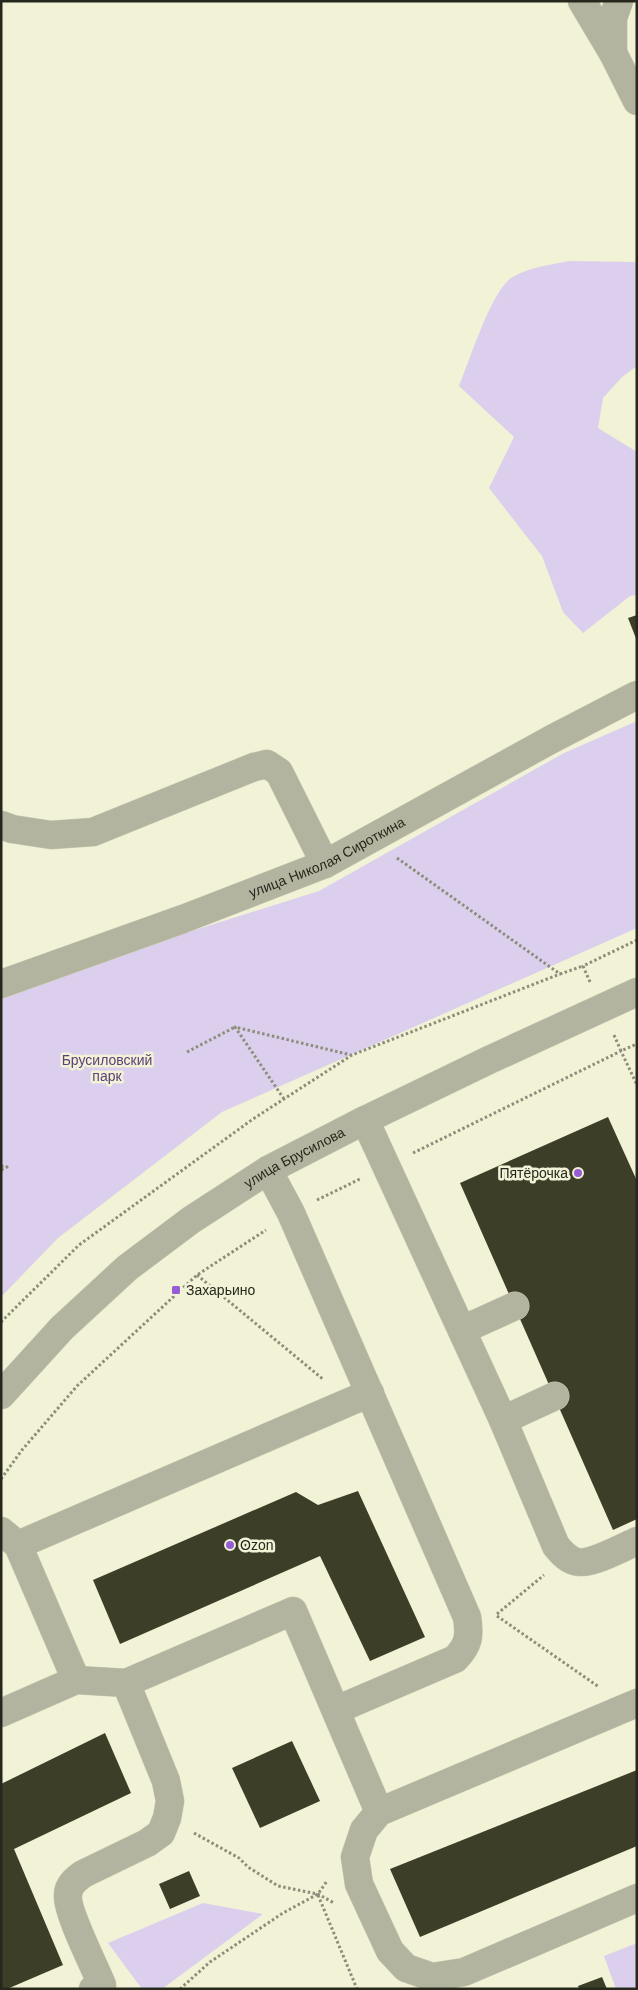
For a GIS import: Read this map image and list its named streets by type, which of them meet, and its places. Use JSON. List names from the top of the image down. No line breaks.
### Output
{"streets":{"street":["улица Николая Сироткина","улица Брусилова"]},"parks":["Брусиловский парк"],"places":{"other":["Пятёрочка","Ozon"],"transit":["Захарьино"]}}
